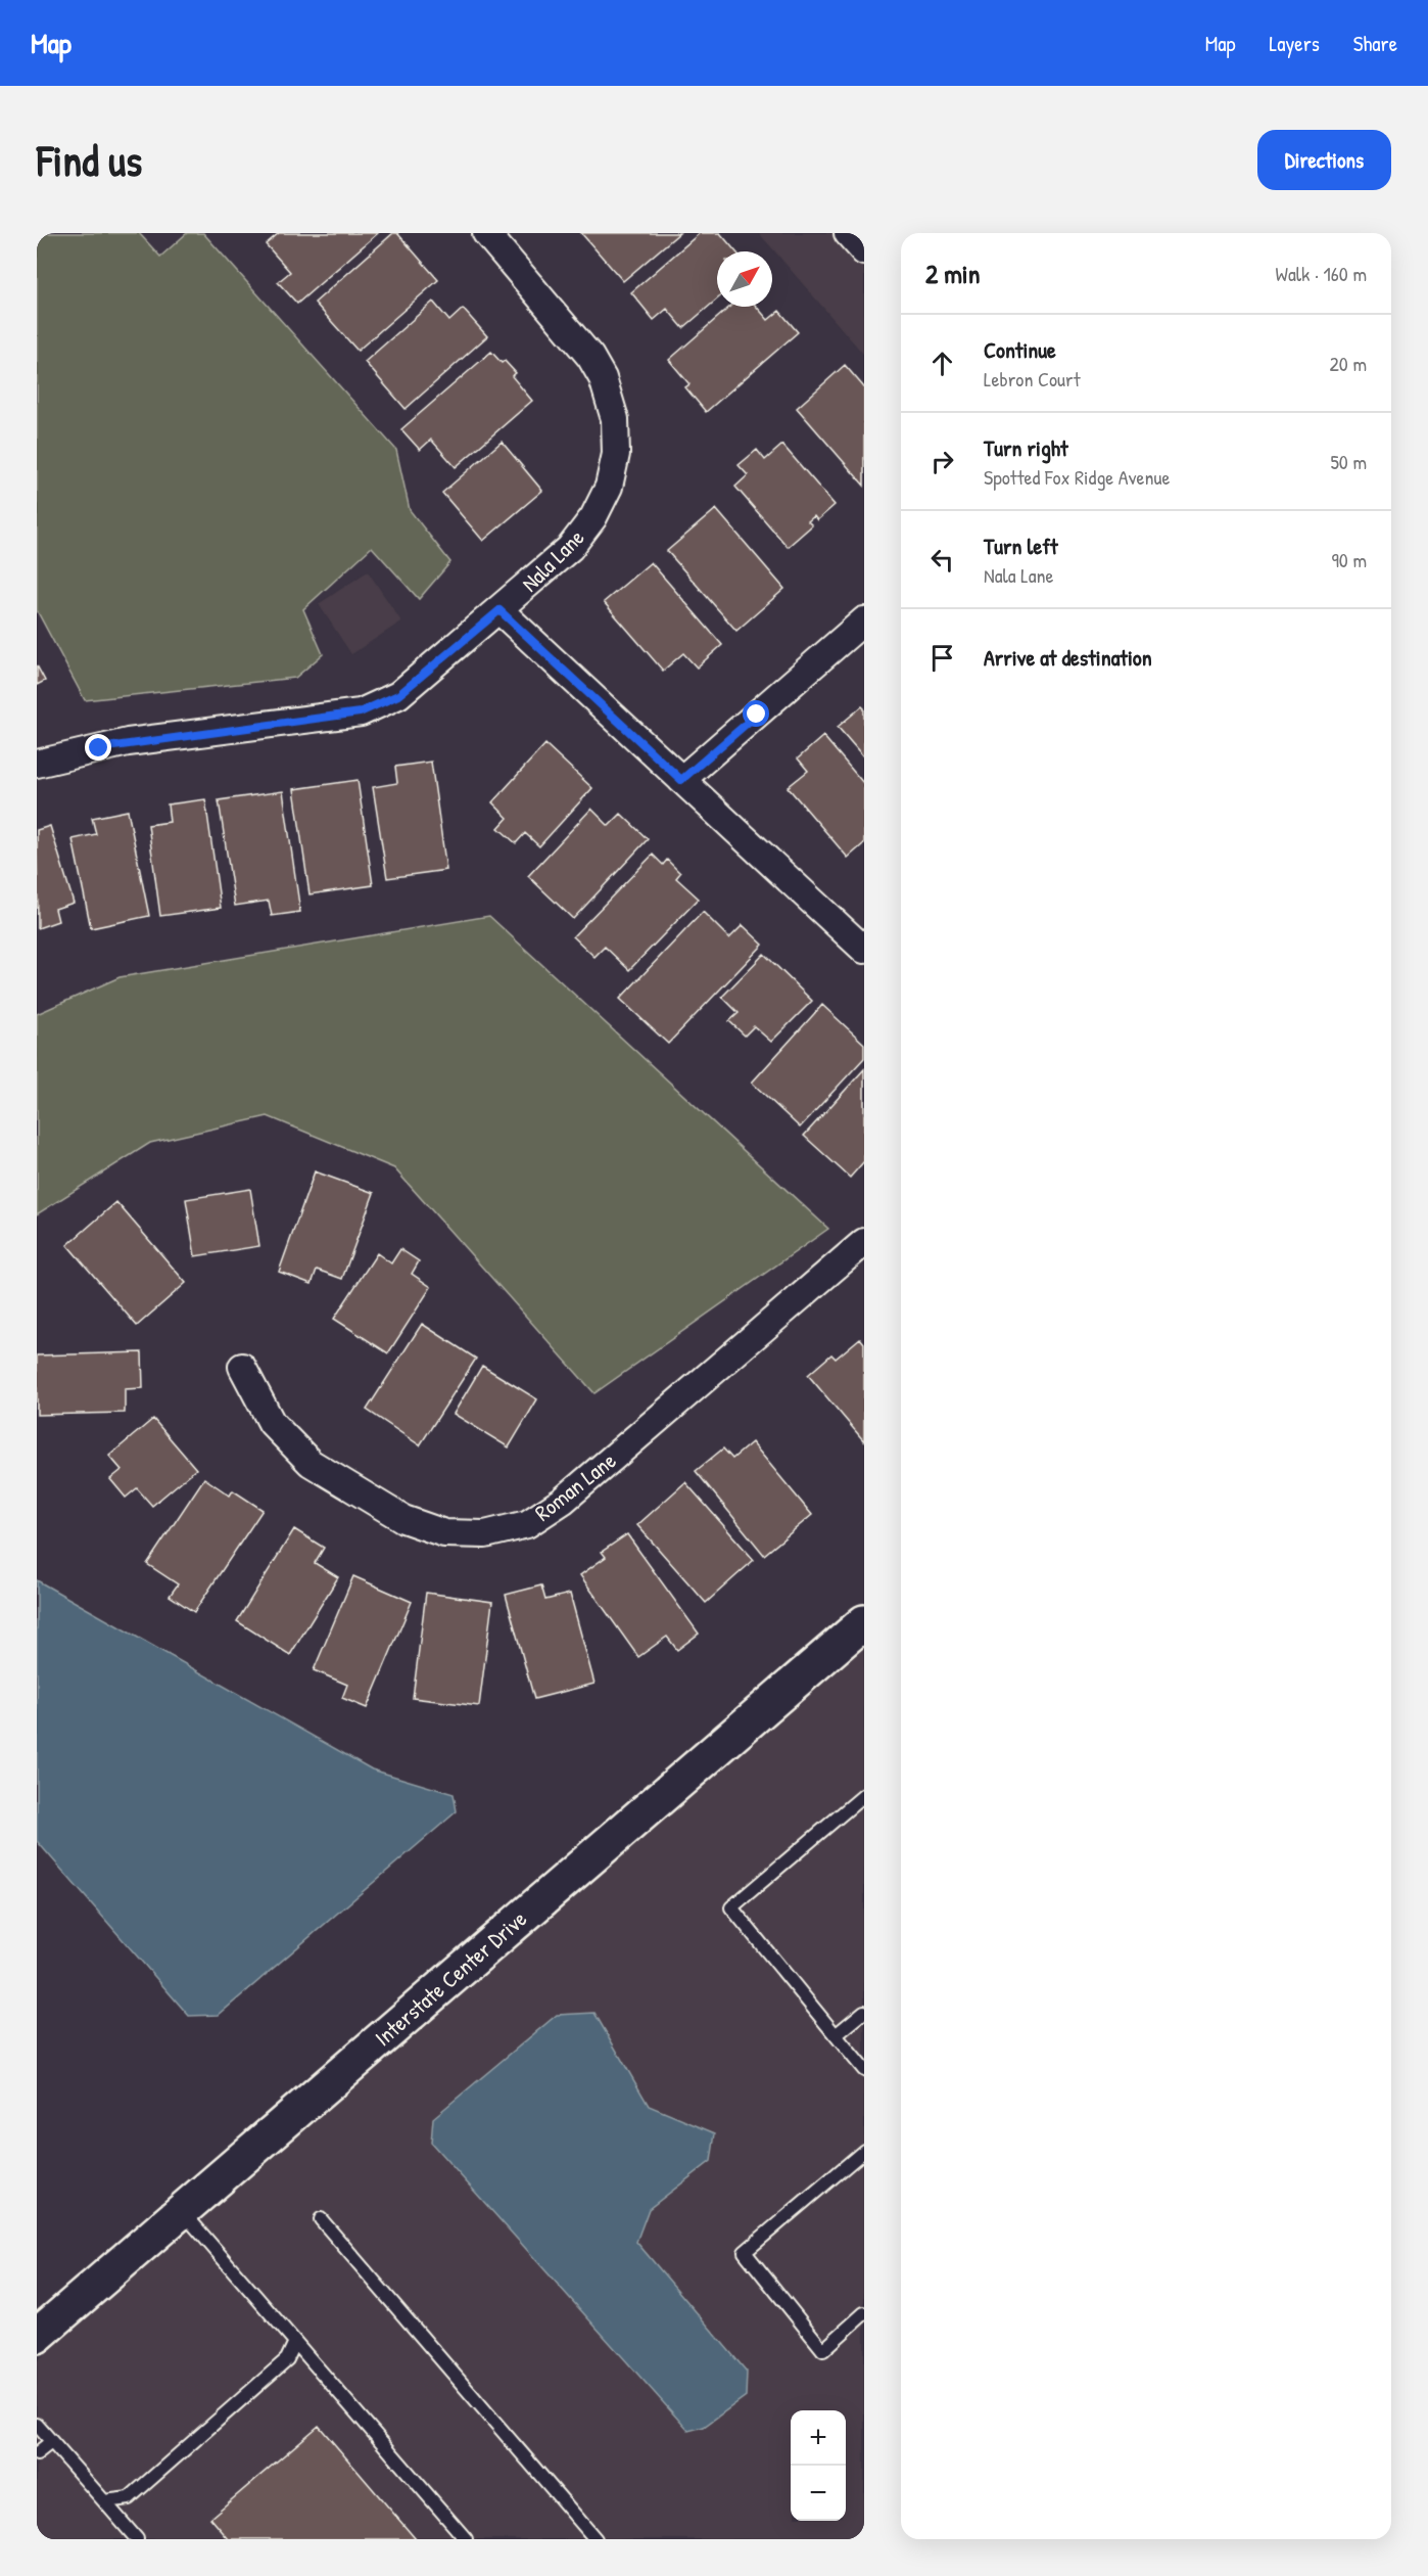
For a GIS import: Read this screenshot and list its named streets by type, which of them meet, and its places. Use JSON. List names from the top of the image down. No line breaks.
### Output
{"streets":{"street":["Nala Lane","Roman Lane","Interstate Center Drive"]},"north":"top right","page":{"header":"Map","nav":["Map","Layers","Share"],"buttons":"Directions","title":"Find us","heading":["2 min","Walk · 160 m"],"list":[["Continue","Lebron Court","20 m"],["Turn right","Spotted Fox Ridge Avenue","50 m"],["Turn left","Nala Lane","90 m"],"Arrive at destination"],"map_buttons":["+","−"]}}
